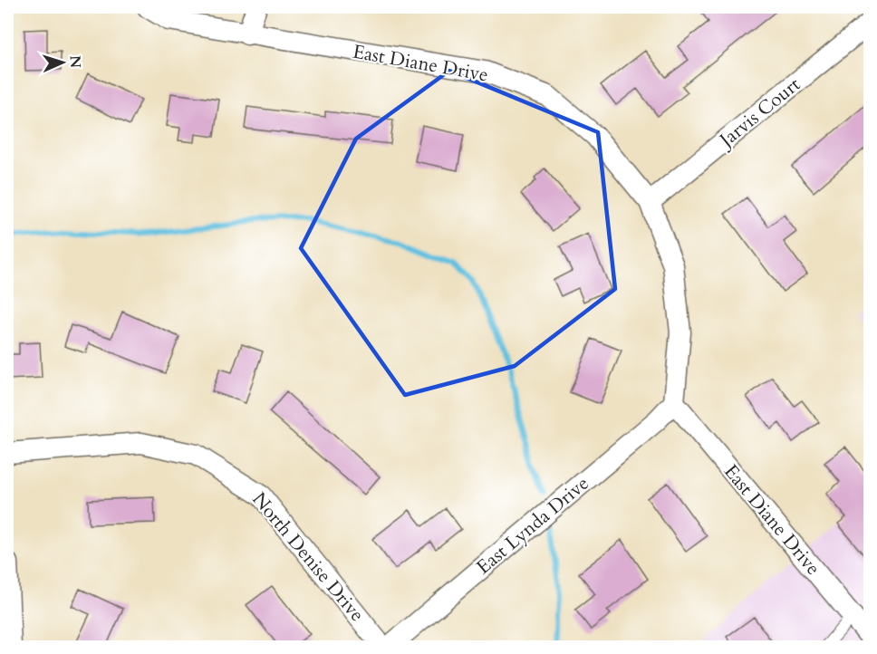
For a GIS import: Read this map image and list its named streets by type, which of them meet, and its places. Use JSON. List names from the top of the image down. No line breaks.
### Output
{"streets":{"street":["East Diane Drive","Jarvis Court","East Lynda Drive","North Denise Drive"]},"crossings":[["East Diane Drive","Jarvis Court"],["East Diane Drive","East Lynda Drive"]],"north":"right"}
